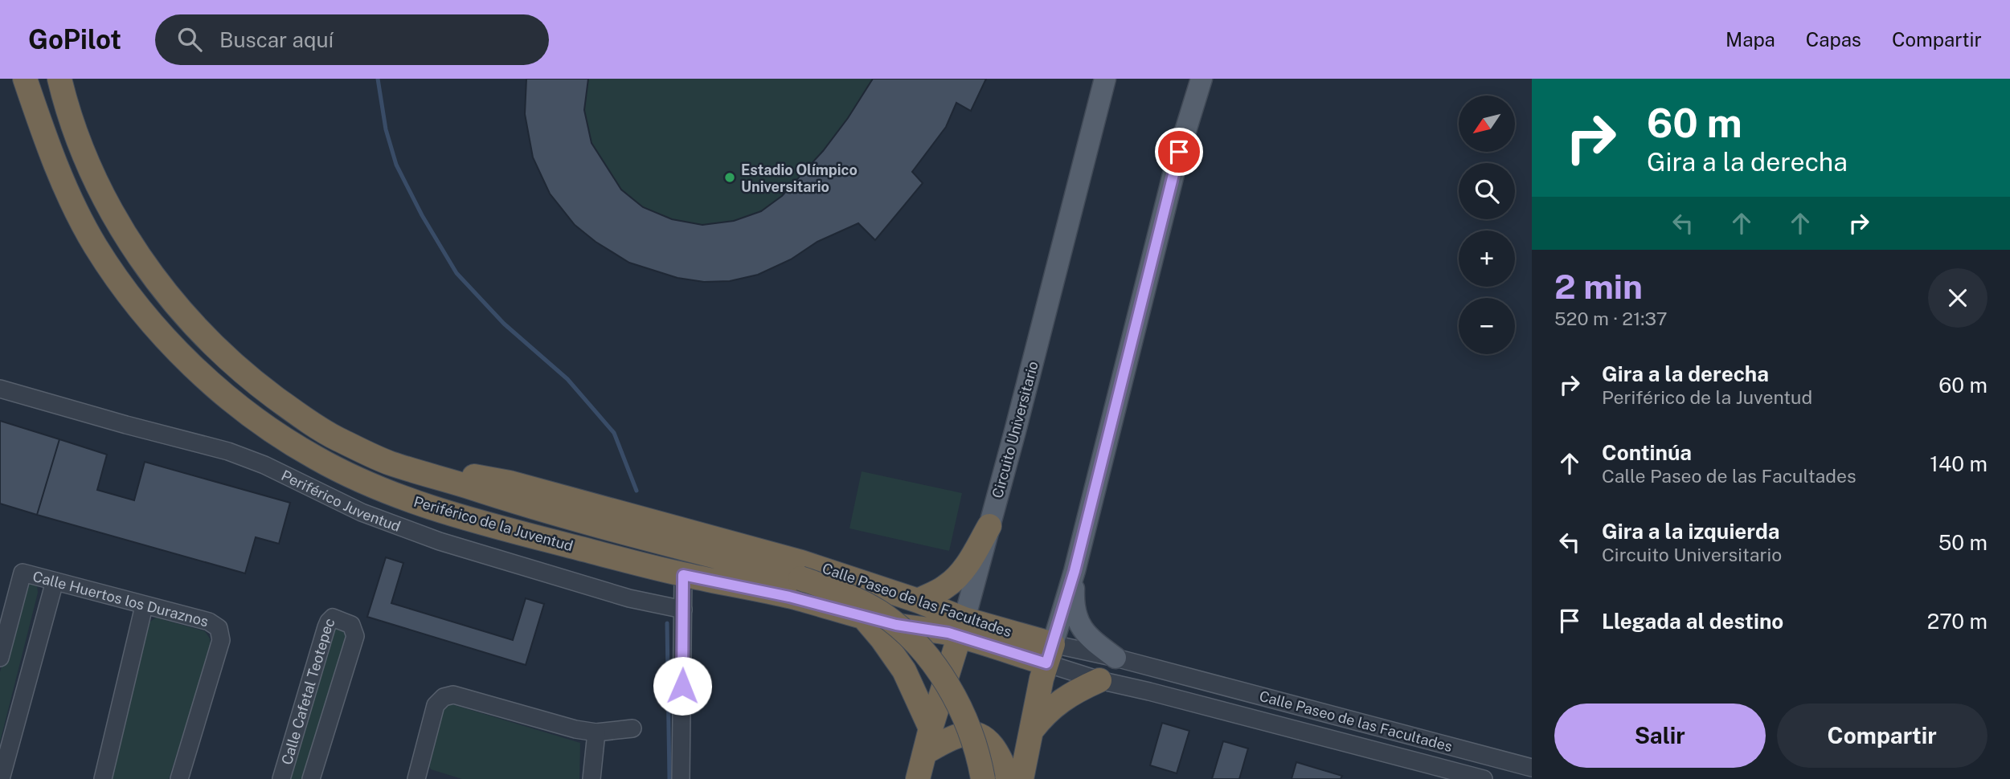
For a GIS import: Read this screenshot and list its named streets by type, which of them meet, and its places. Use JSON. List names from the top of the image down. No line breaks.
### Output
{"streets":{"highway":["Circuito Universitario","Periférico de la Juventud","Calle Paseo de las Facultades"],"street":["Periférico Juventud","Calle Huertos los Duraznos","Calle Cafetal Teotepec"]},"crossings":[["Circuito Universitario","Periférico de la Juventud"],["Circuito Universitario","Calle Paseo de las Facultades"],["Periférico de la Juventud","Calle Paseo de las Facultades"]],"places":["Estadio Olímpico Universitario"],"north":"bottom left","page":{"header":"GoPilot","search":"Buscar aquí","nav":["Mapa","Capas","Compartir"],"turn":["60 m","Gira a la derecha"],"map_buttons":["+","−"],"heading":["2 min","520 m · 21:37"],"list":[{"name":"Gira a la derecha","note":"Periférico de la Juventud","value":"60 m"},{"name":"Continúa","note":"Calle Paseo de las Facultades","value":"140 m"},{"name":"Gira a la izquierda","note":"Circuito Universitario","value":"50 m"},{"name":"Llegada al destino","value":"270 m"}],"buttons":["Salir","Compartir"]}}
